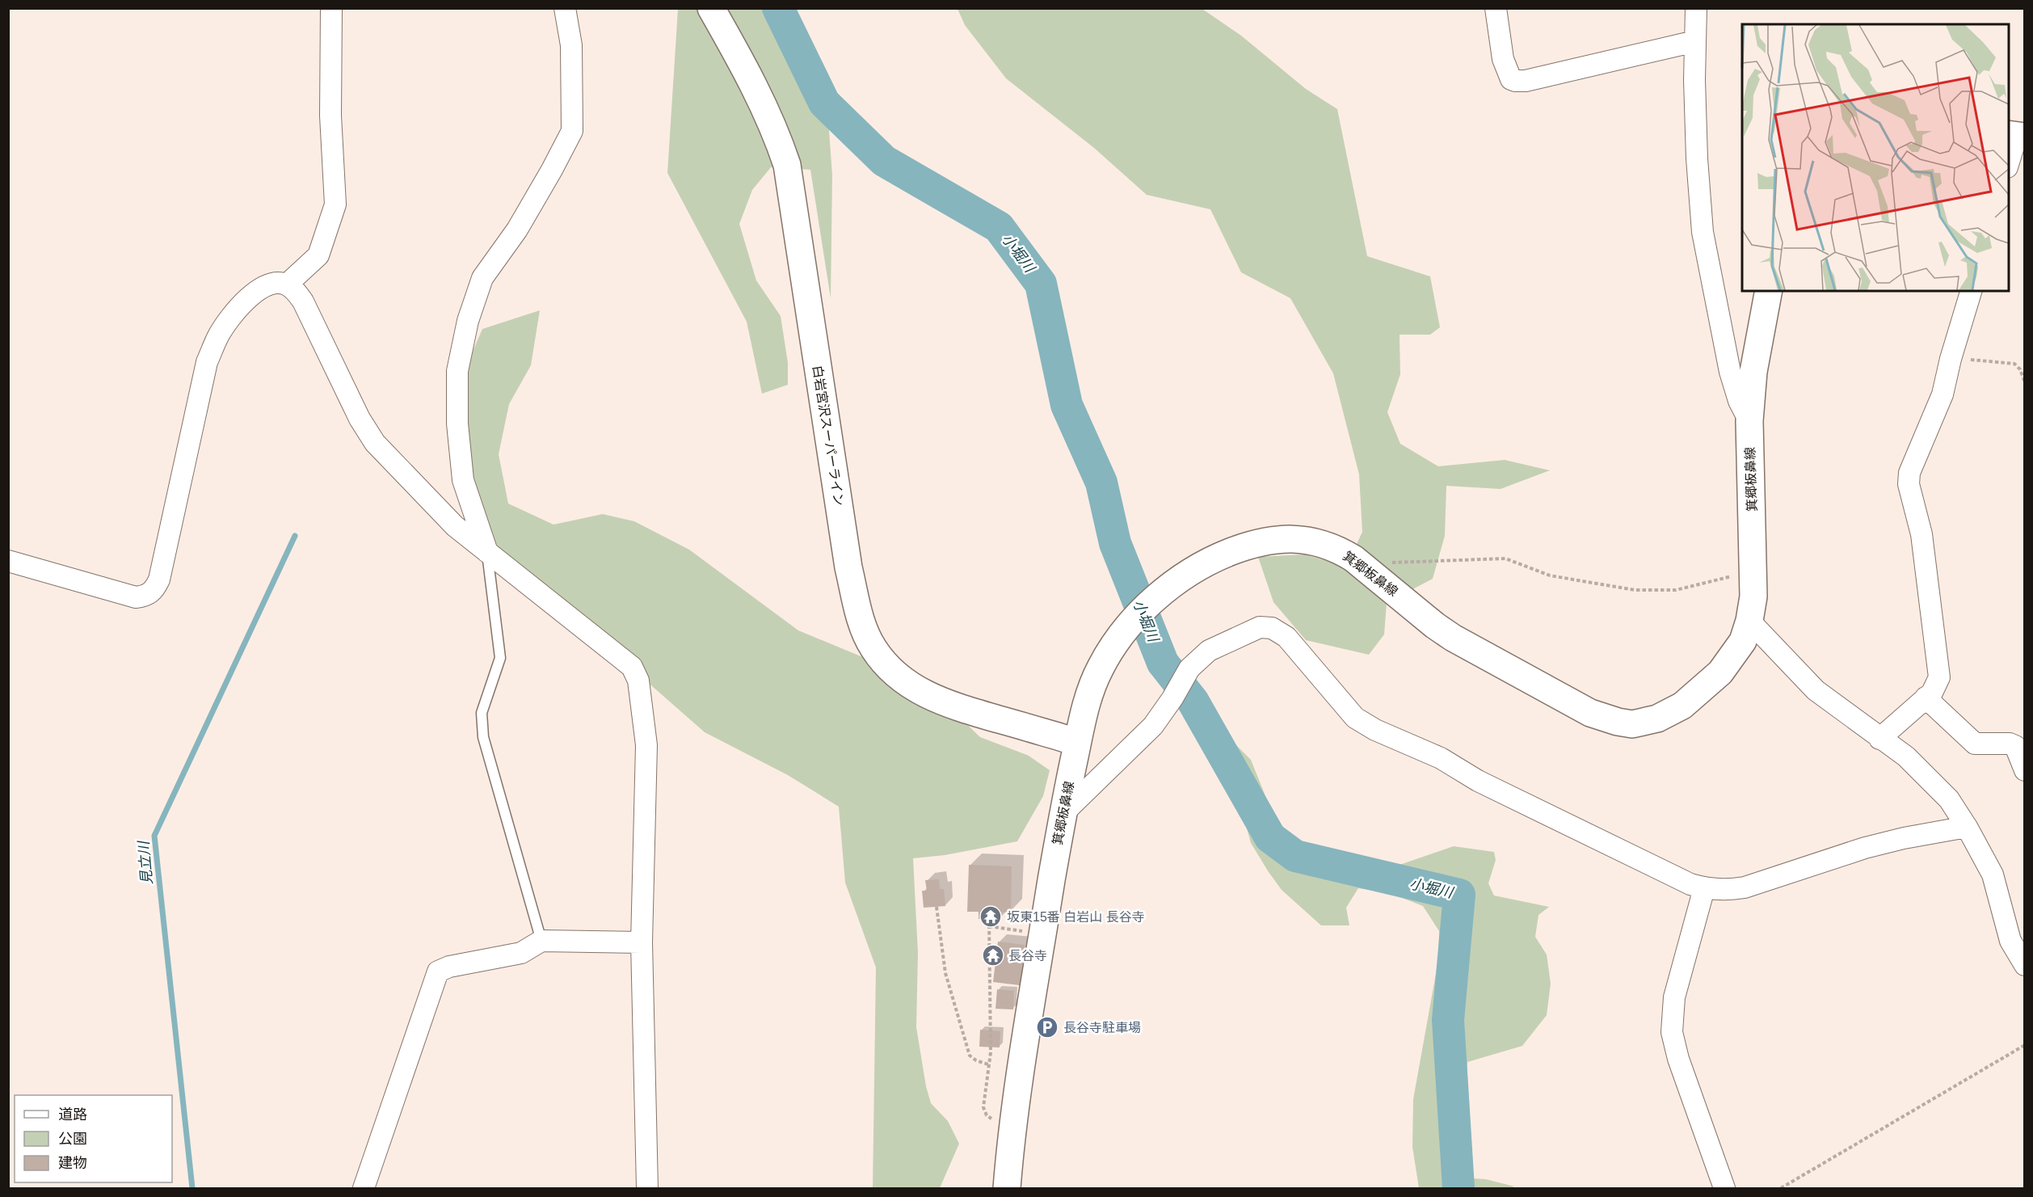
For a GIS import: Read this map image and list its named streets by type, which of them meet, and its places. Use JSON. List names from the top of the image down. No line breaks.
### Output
{"streets":{"main road":["白岩宮沢スーパーライン","箕郷板鼻線"]},"crossings":[["白岩宮沢スーパーライン","箕郷板鼻線"]],"water":["小堀川","見立川"],"places":{"temple":["坂東15番 白岩山 長谷寺","長谷寺"],"parking":["長谷寺駐車場"]},"legend":["道路","公園","建物"]}
